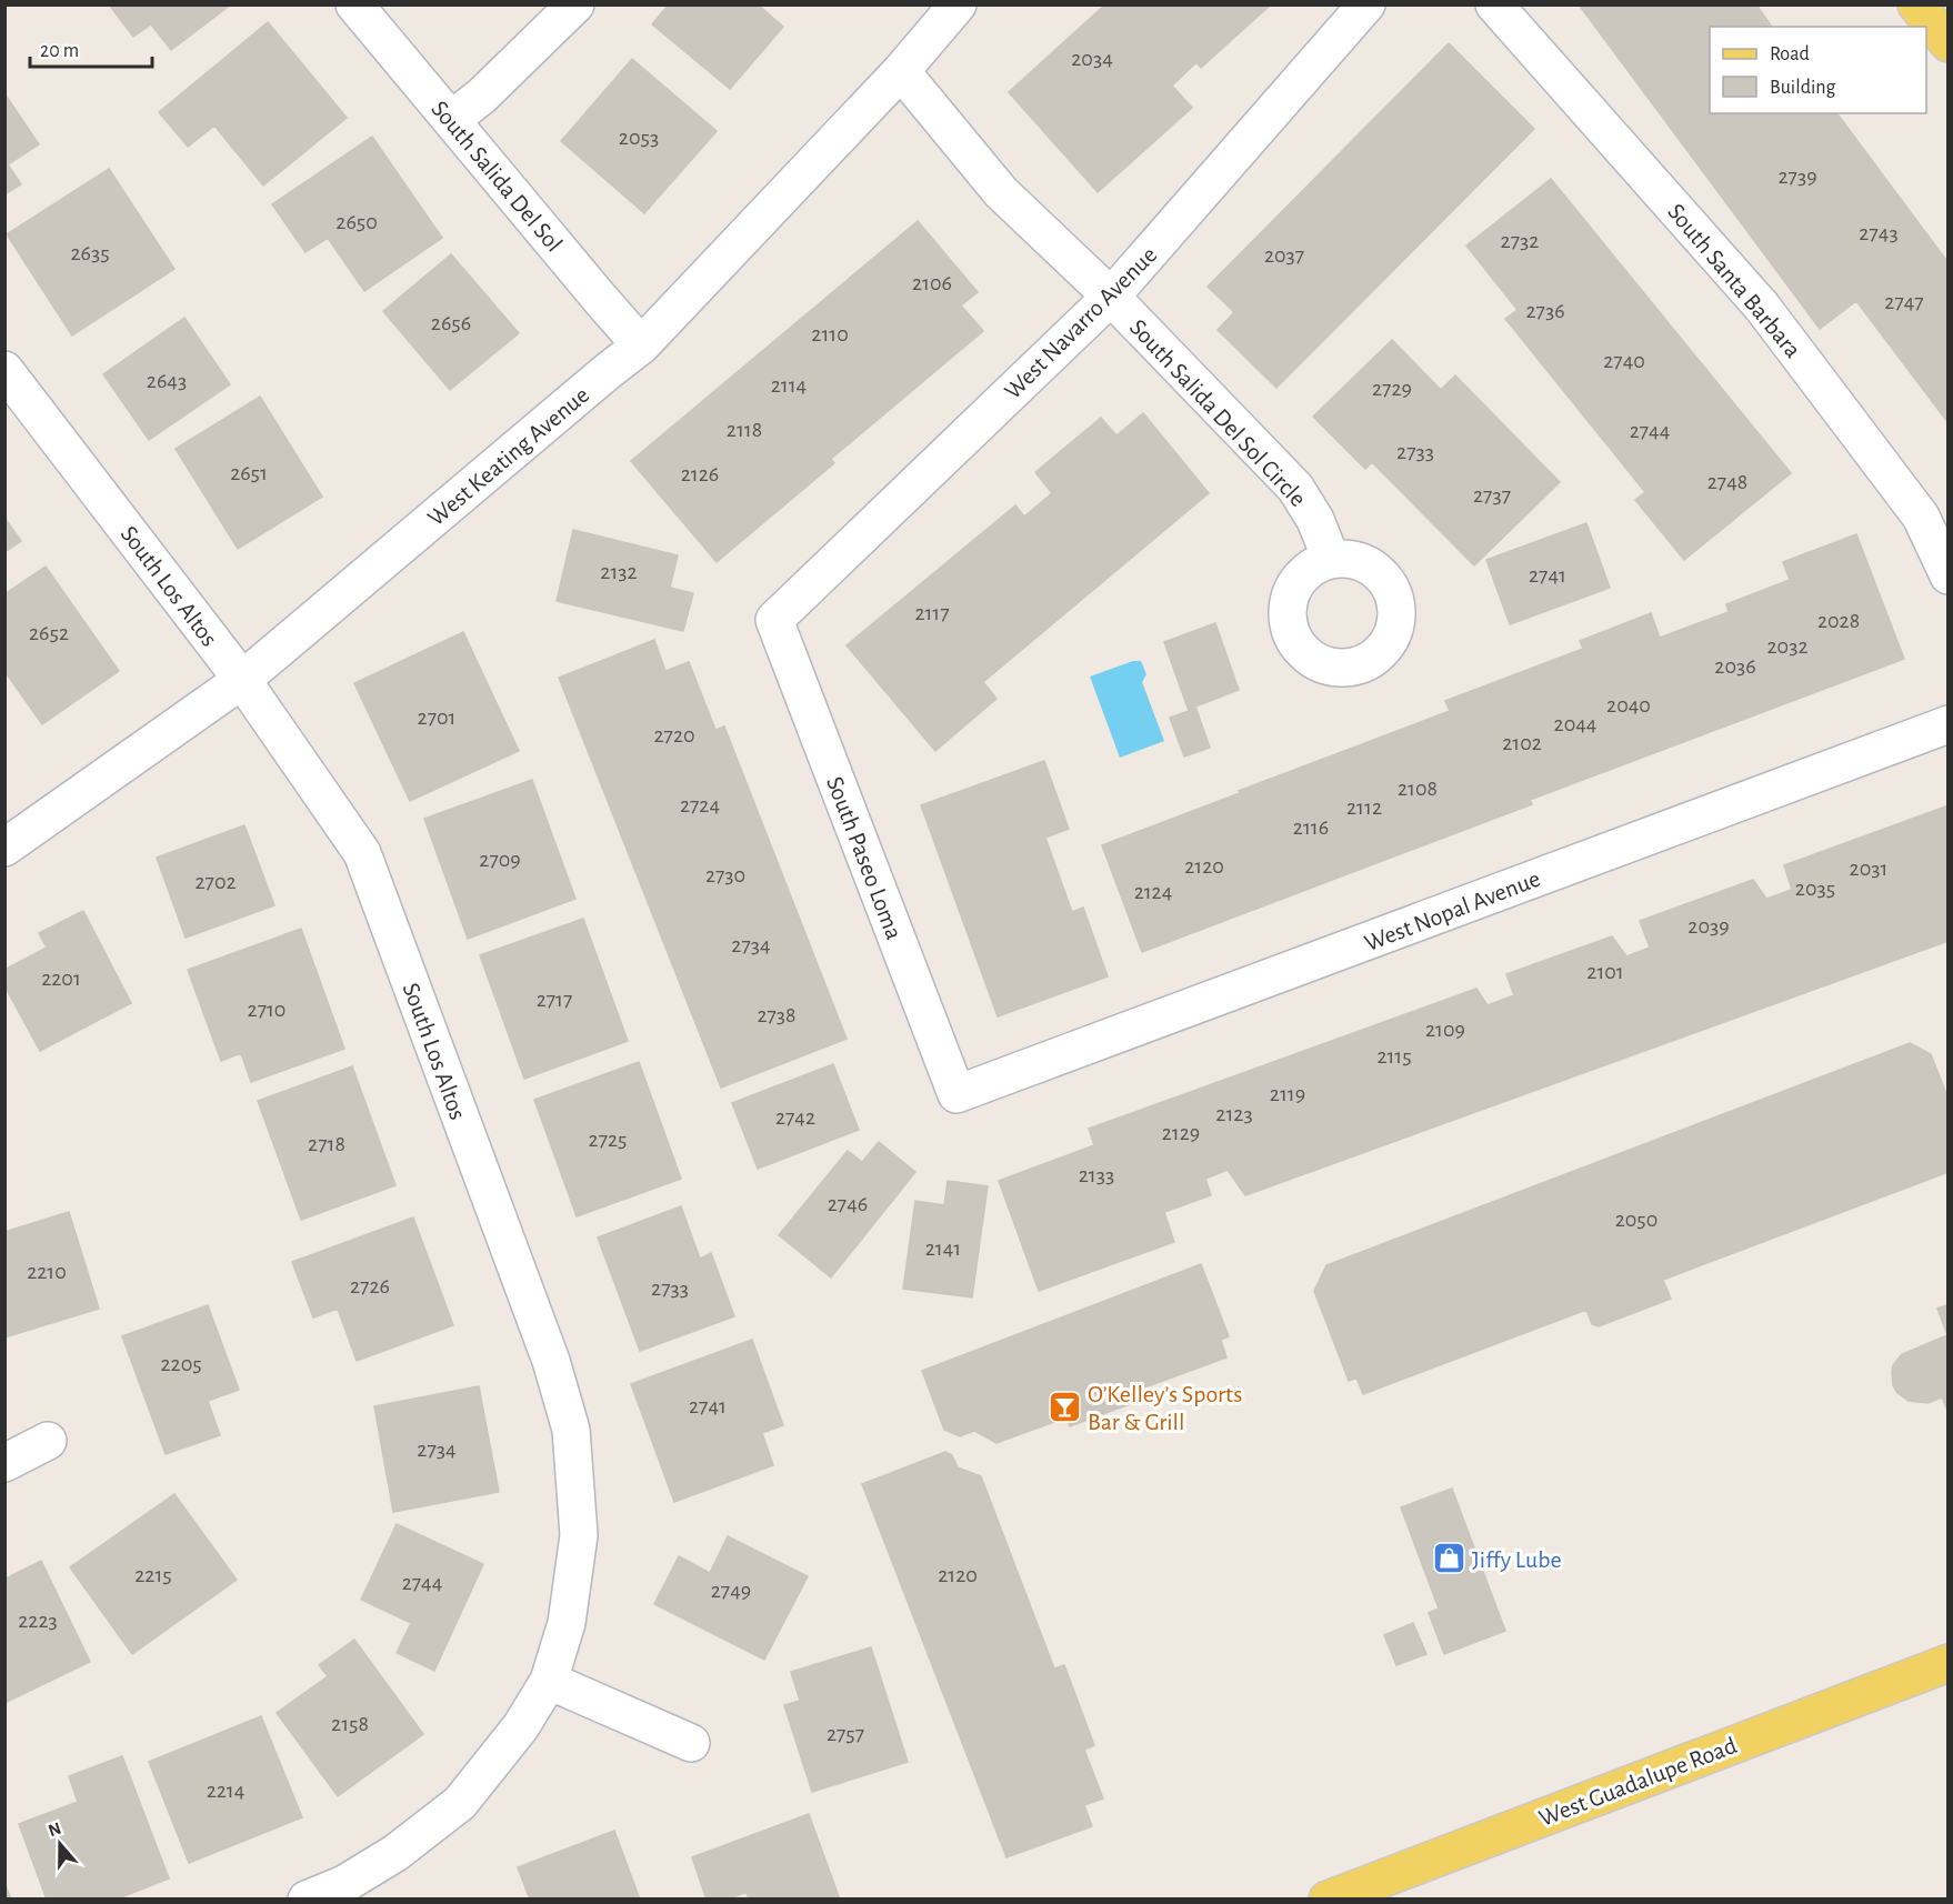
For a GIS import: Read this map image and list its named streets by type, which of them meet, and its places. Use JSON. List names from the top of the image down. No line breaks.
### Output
{"streets":{"main road":["West Guadalupe Road"],"street":["South Salida Del Sol","South Santa Barbara","West Navarro Avenue","South Salida Del Sol Circle","West Keating Avenue","South Los Altos","South Paseo Loma","West Nopal Avenue"]},"crossings":[["South Salida Del Sol","West Keating Avenue"],["West Navarro Avenue","South Salida Del Sol Circle"],["West Navarro Avenue","South Paseo Loma"],["South Salida Del Sol Circle","West Keating Avenue"],["West Keating Avenue","South Los Altos"],["South Paseo Loma","West Nopal Avenue"]],"places":{"bar":["O’Kelley’s Sports Bar & Grill"],"shop":["Jiffy Lube"]},"house_numbers":["2034","2053","2739","2650","2743","2732","2635","2037","2106","2747","2736","2656","2110","2740","2643","2114","2729","2118","2744","2733","2651","2126","2748","2737","2132","2741","2117","2028","2652","2032","2036","2040","2701","2044","2720","2102","2108","2724","2112","2116","2709","2120","2031","2730","2702","2035","2124","2039","2734","2101","2201","2717","2710","2738","2109","2115","2119","2123","2742","2129","2725","2718","2133","2746","2050","2141","2210","2726","2733","2205","2741","2734","2215","2120","2744","2749","2223","2158","2757","2214"],"legend":["Road","Building"],"scale_bar":"20 m","north":"top"}
